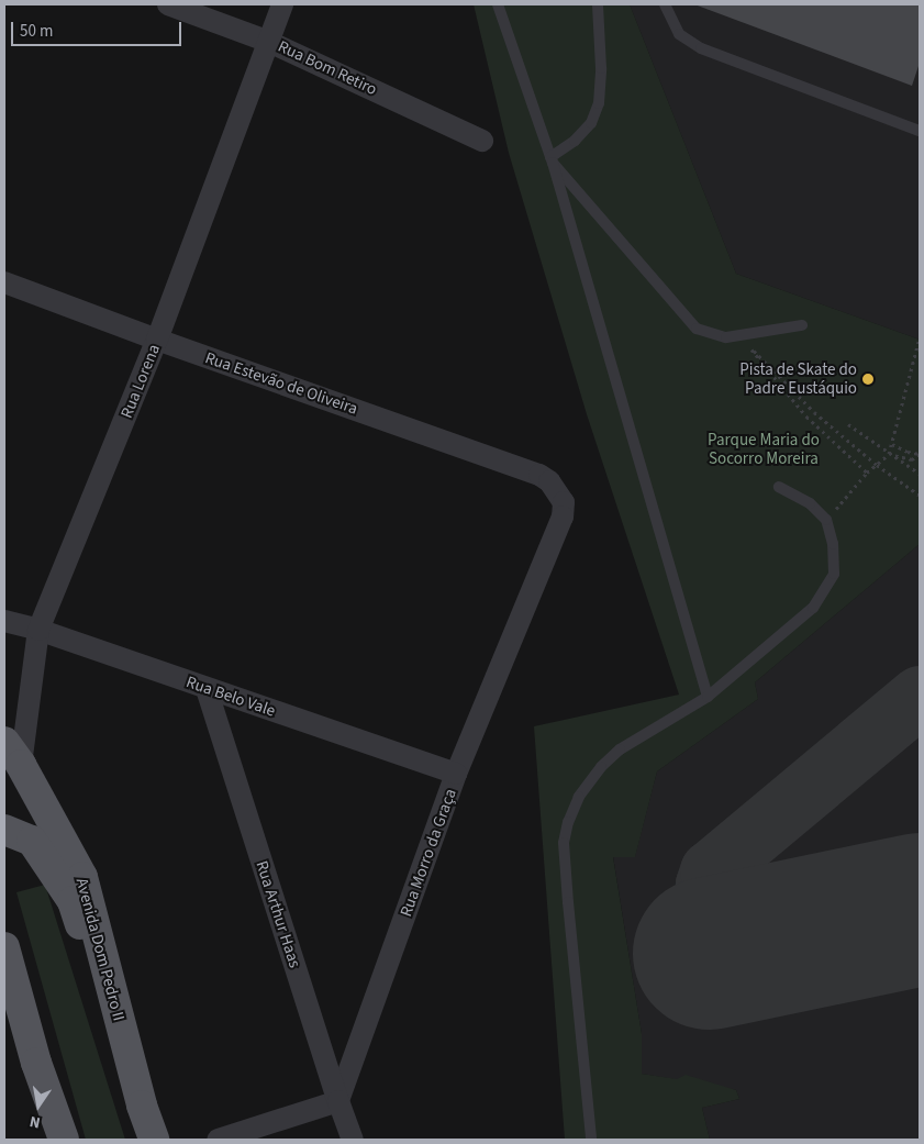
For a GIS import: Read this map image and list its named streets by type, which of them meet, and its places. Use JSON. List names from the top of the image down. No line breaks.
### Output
{"streets":{"main road":["Avenida Dom Pedro II"],"street":["Rua Bom Retiro","Rua Lorena","Rua Estevão de Oliveira","Rua Belo Vale","Rua Morro da Graça","Rua Arthur Haas"]},"crossings":[["Rua Bom Retiro","Rua Lorena"],["Rua Lorena","Rua Estevão de Oliveira"],["Rua Lorena","Rua Belo Vale"],["Rua Lorena","Avenida Dom Pedro II"],["Rua Estevão de Oliveira","Rua Morro da Graça"],["Rua Belo Vale","Rua Morro da Graça"],["Rua Belo Vale","Rua Arthur Haas"],["Rua Morro da Graça","Rua Arthur Haas"]],"parks":["Parque Maria do Socorro Moreira"],"places":["Pista de Skate do Padre Eustáquio"],"scale_bar":"50 m","north":"bottom"}
